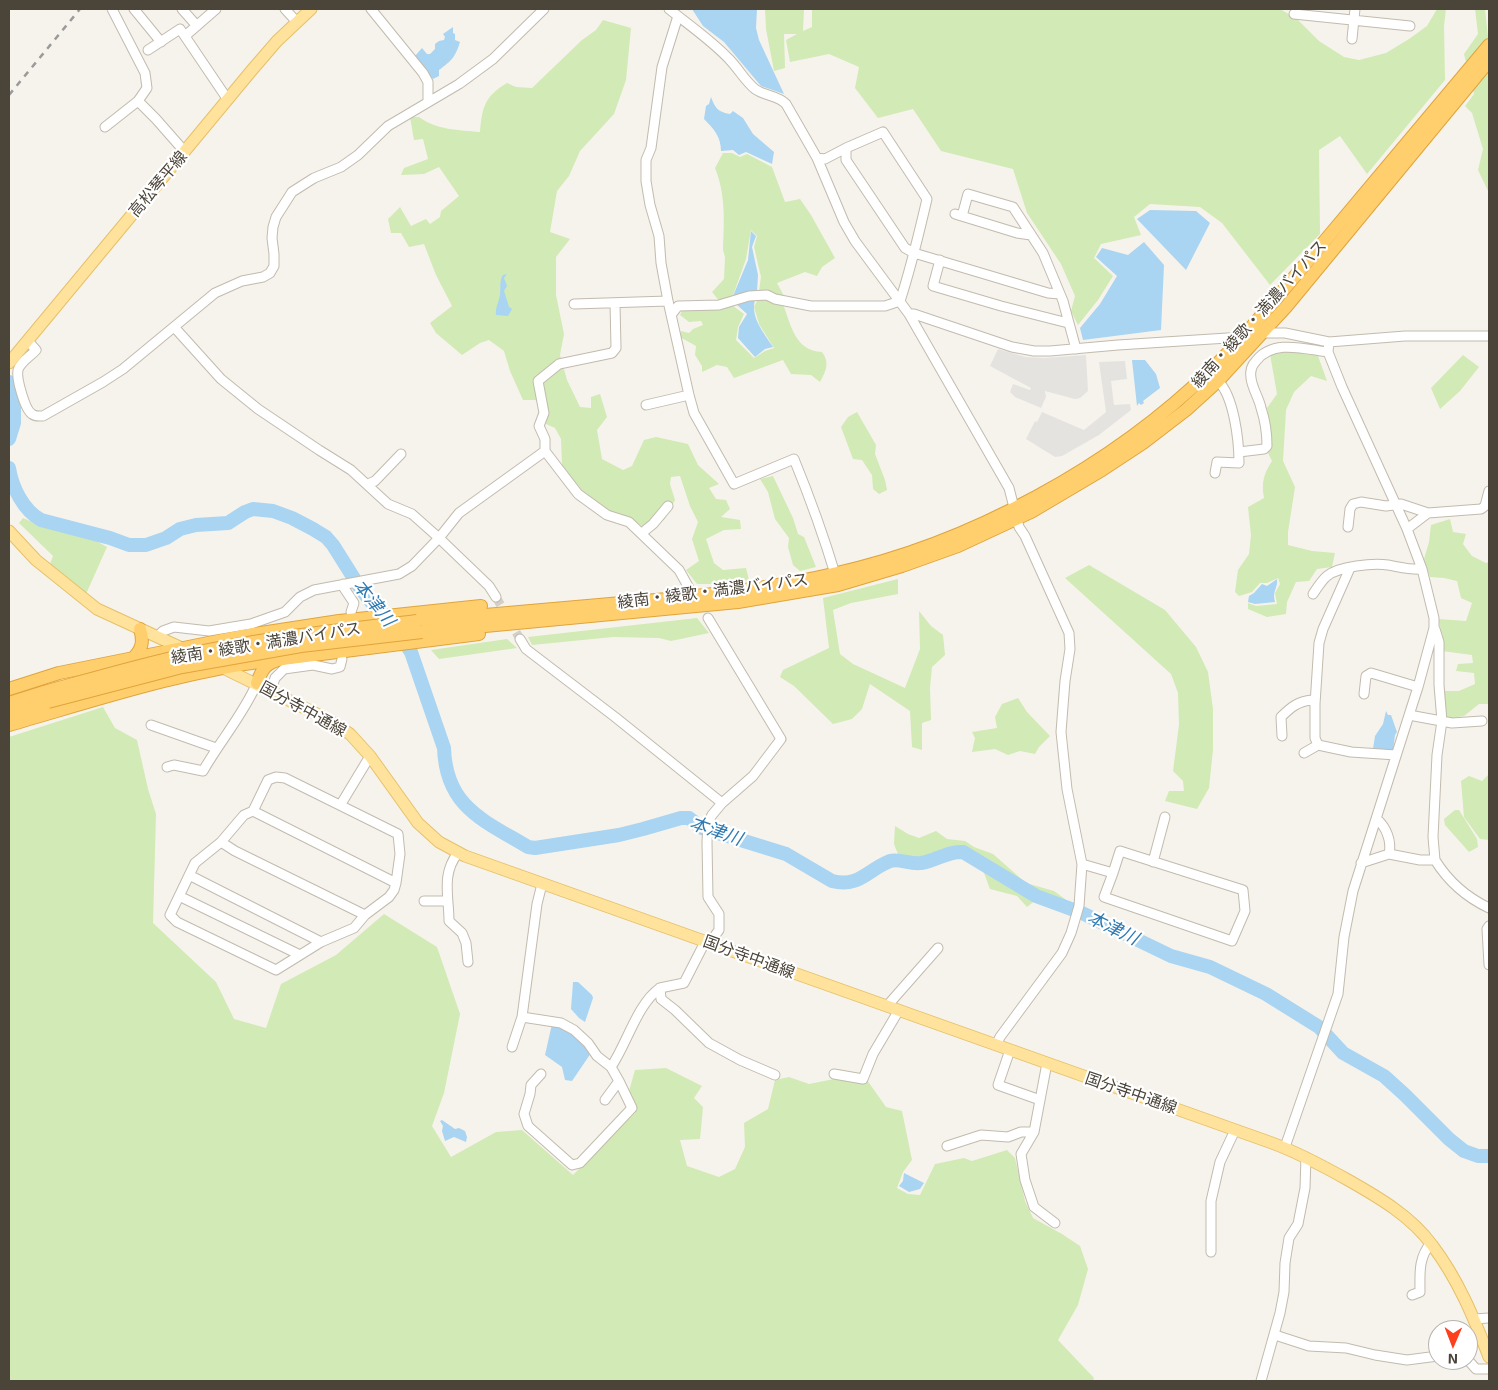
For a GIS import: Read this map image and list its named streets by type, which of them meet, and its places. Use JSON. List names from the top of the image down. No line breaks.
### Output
{"streets":{"highway":["綾南・綾歌・満濃バイパス"],"main road":["高松琴平線","国分寺中通線"]},"water":["本津川"],"north":"bottom"}
